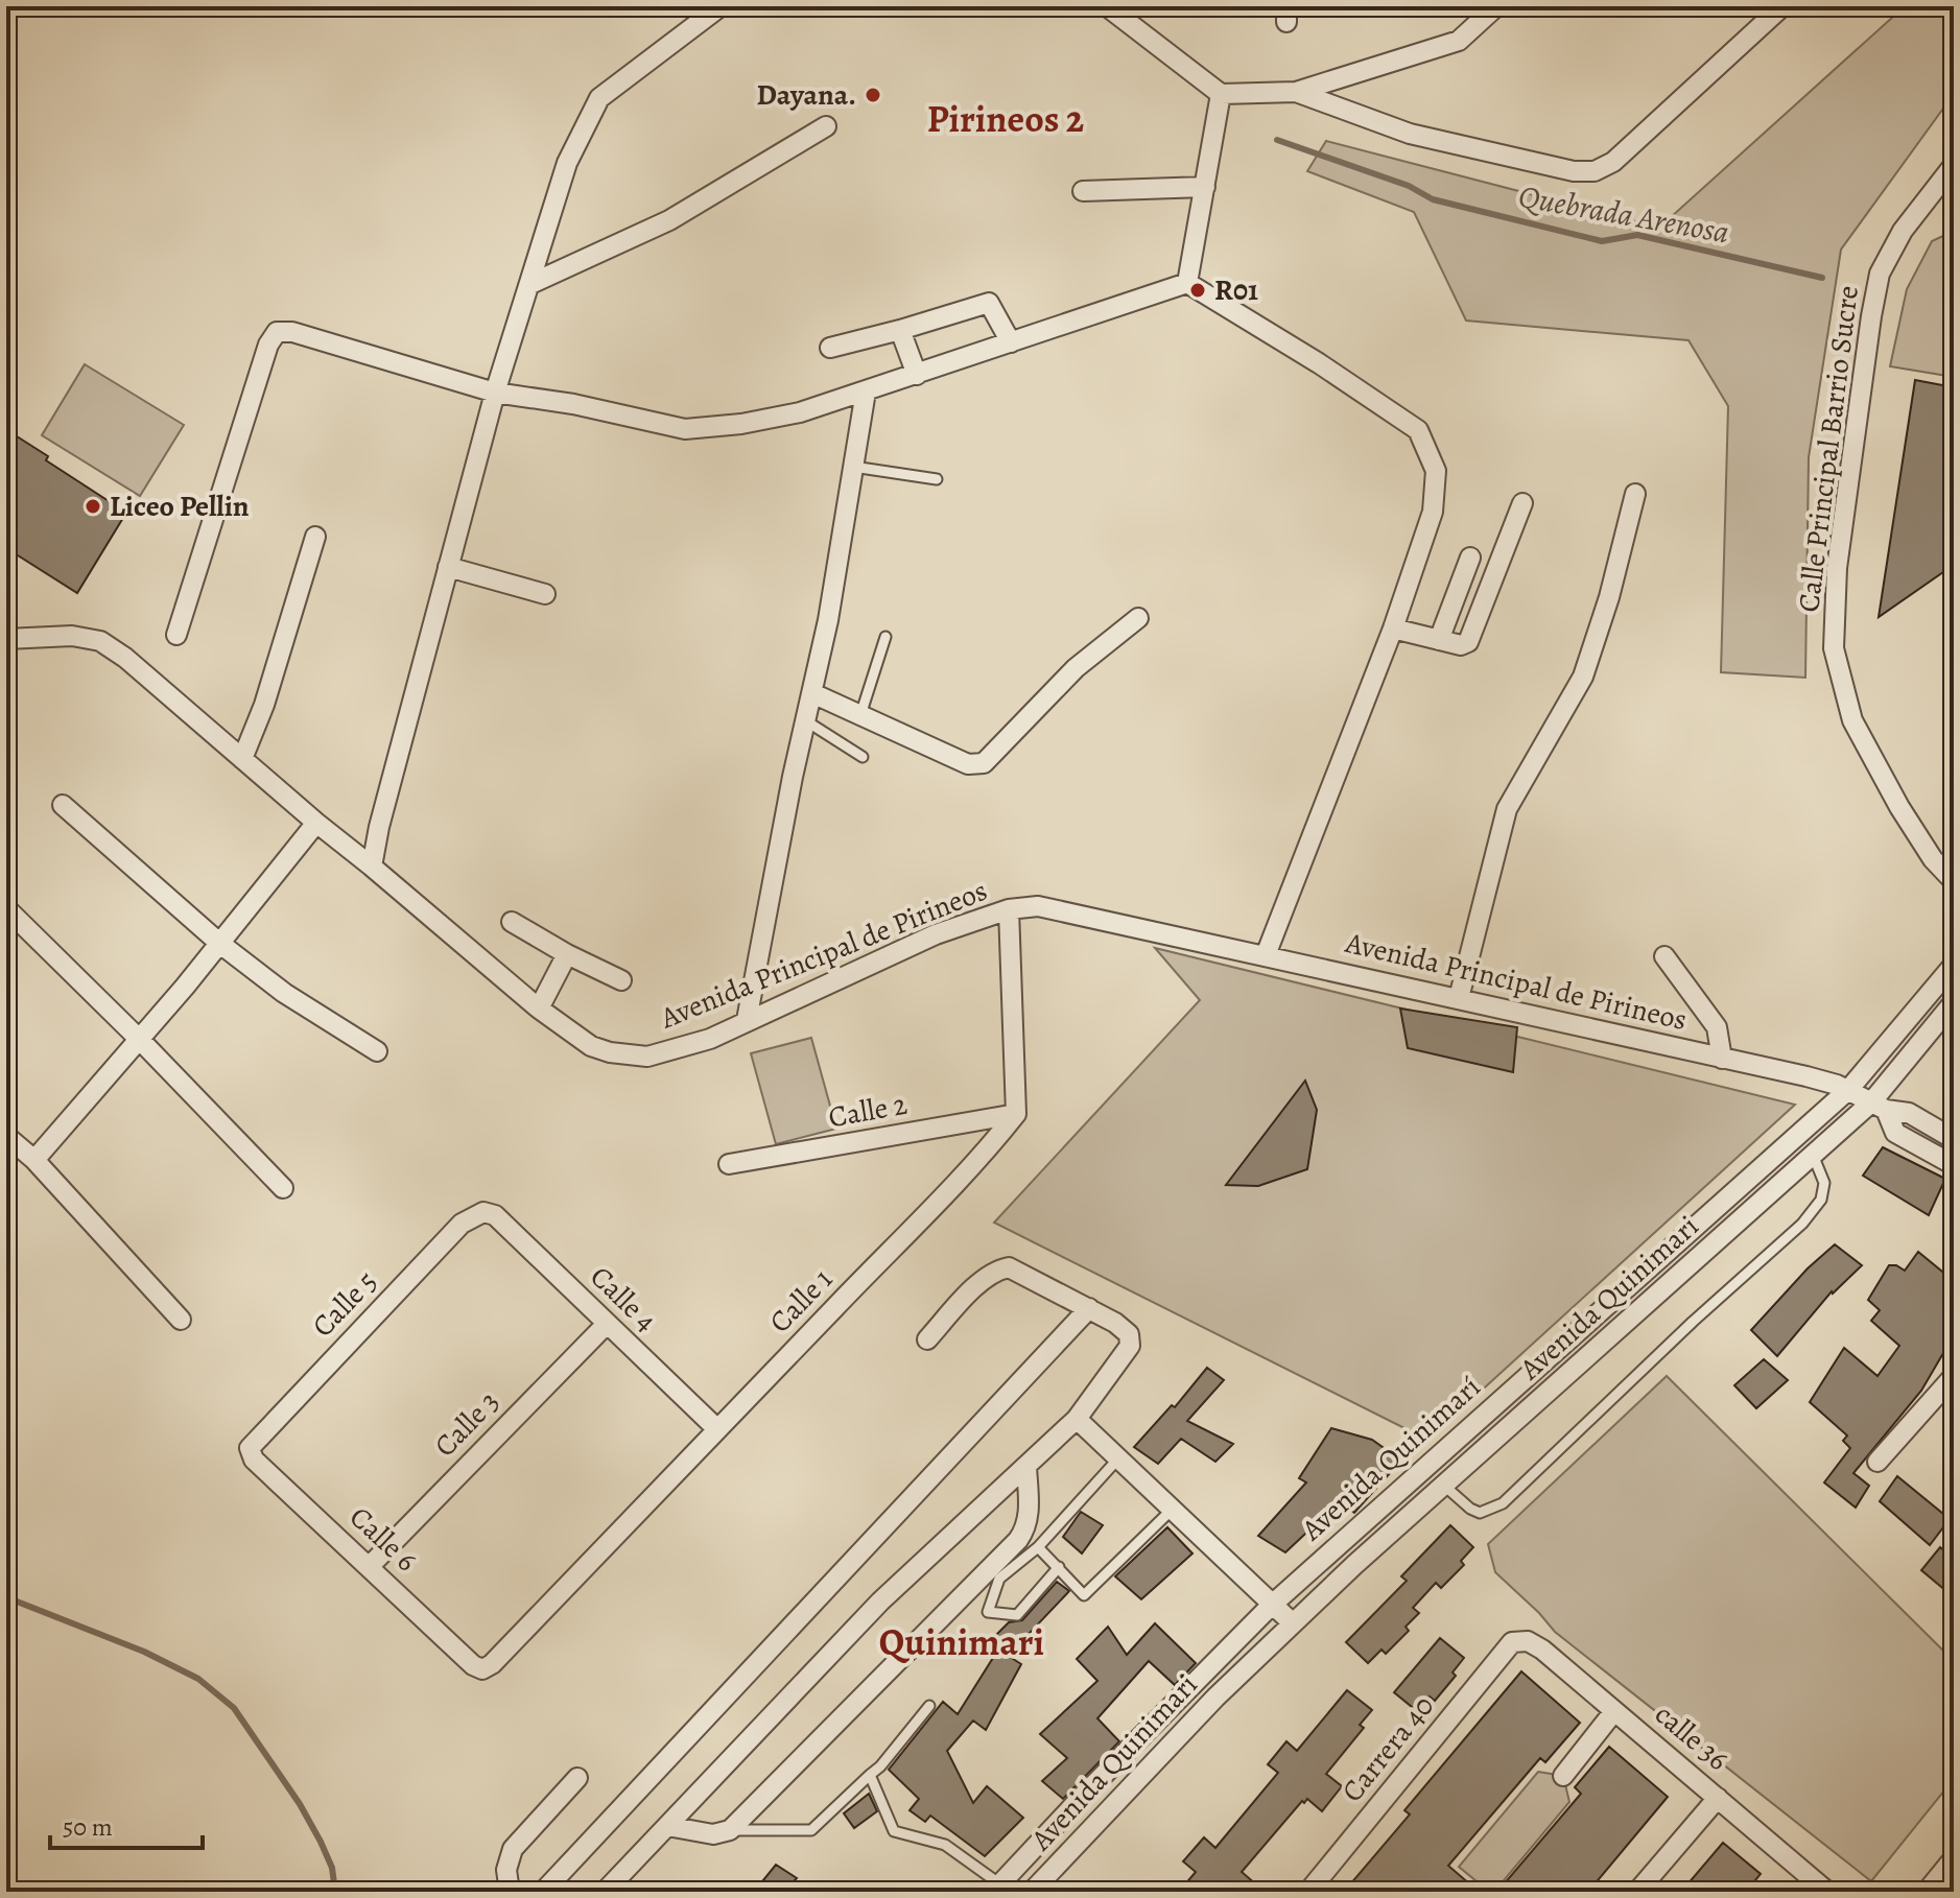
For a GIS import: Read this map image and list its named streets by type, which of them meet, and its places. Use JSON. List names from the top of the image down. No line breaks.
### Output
{"streets":{"street":["Calle Principal Barrio Sucre","Avenida Principal de Pirineos","Calle 2","Avenida Quinimari","Calle 4","Calle 1","Calle 5","Calle 3","Avenida Quinimarí","Calle 6","calle 36","Carrera 40"]},"crossings":[["Avenida Principal de Pirineos","Avenida Quinimari"],["Avenida Principal de Pirineos","Avenida Quinimarí"],["Calle 2","Calle 1"],["Calle 4","Calle 1"],["Calle 4","Calle 5"],["Calle 4","Calle 3"],["Calle 1","Calle 6"],["Calle 5","Calle 6"],["Calle 3","Calle 6"],["calle 36","Carrera 40"]],"districts":["Pirineos 2","Quinimari"],"water":["Quebrada Arenosa"],"places":["Dayana.","R01","Liceo Pellin"],"scale_bar":"50 m"}
